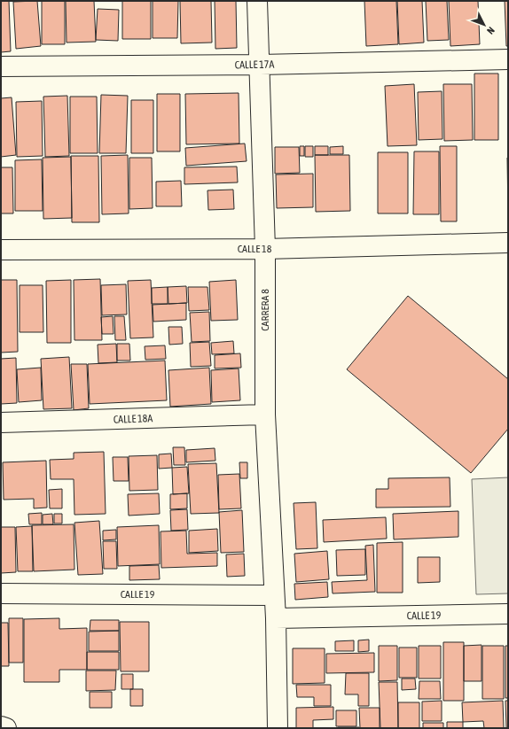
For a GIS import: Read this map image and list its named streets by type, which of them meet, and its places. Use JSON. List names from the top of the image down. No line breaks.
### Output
{"streets":{"street":["CALLE 17A","CALLE 18","CARRERA 8","CALLE 18A","CALLE 19"]},"crossings":[["CALLE 17A","CARRERA 8"],["CALLE 18","CARRERA 8"],["CARRERA 8","CALLE 18A"],["CARRERA 8","CALLE 19"]],"north":"bottom right"}
